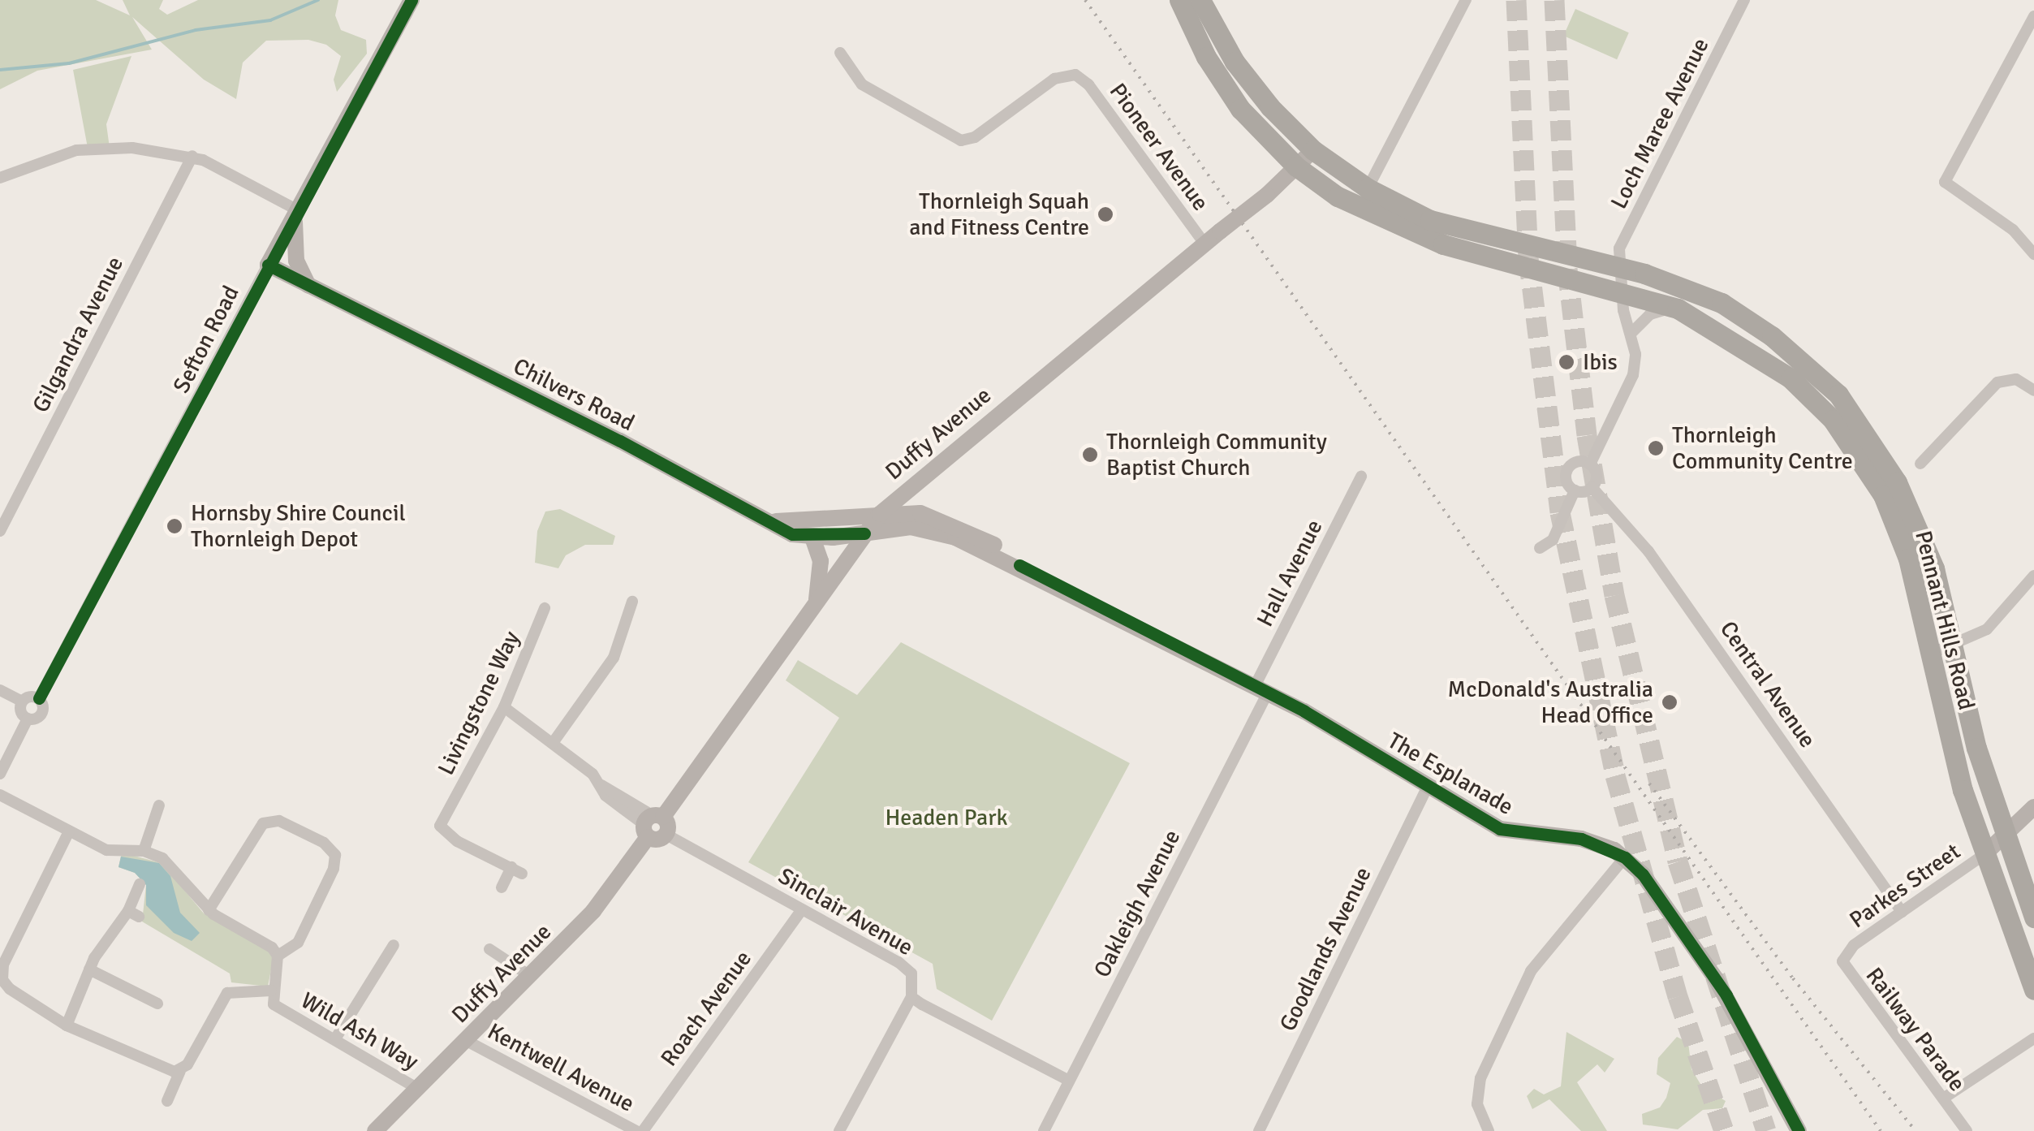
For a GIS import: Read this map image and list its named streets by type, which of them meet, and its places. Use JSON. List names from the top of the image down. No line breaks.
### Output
{"streets":{"highway":["Pennant Hills Road"],"main road":["Sefton Road","Chilvers Road","Duffy Avenue","The Esplanade"],"street":["Loch Maree Avenue","Pioneer Avenue","Gilgandra Avenue","Hall Avenue","Central Avenue","Livingstone Way","Parkes Street","Oakleigh Avenue","Sinclair Avenue","Goodlands Avenue","Roach Avenue","Railway Parade","Wild Ash Way","Kentwell Avenue"]},"crossings":[["Loch Maree Avenue","Pennant Hills Road"],["Pioneer Avenue","Duffy Avenue"],["Sefton Road","Chilvers Road"],["Chilvers Road","Duffy Avenue"],["Chilvers Road","The Esplanade"],["Duffy Avenue","Pennant Hills Road"],["Duffy Avenue","The Esplanade"],["Duffy Avenue","Sinclair Avenue"],["Duffy Avenue","Wild Ash Way"],["Duffy Avenue","Kentwell Avenue"],["Hall Avenue","The Esplanade"],["Hall Avenue","Oakleigh Avenue"],["Pennant Hills Road","Parkes Street"],["Central Avenue","Parkes Street"],["Livingstone Way","Sinclair Avenue"],["The Esplanade","Oakleigh Avenue"],["The Esplanade","Goodlands Avenue"],["Parkes Street","Railway Parade"],["Sinclair Avenue","Roach Avenue"]],"parks":["Headen Park"],"places":["Thornleigh Squah and Fitness Centre","Ibis","Thornleigh Community Centre","Thornleigh Community Baptist Church","Hornsby Shire Council Thornleigh Depot","McDonald's Australia Head Office"]}
